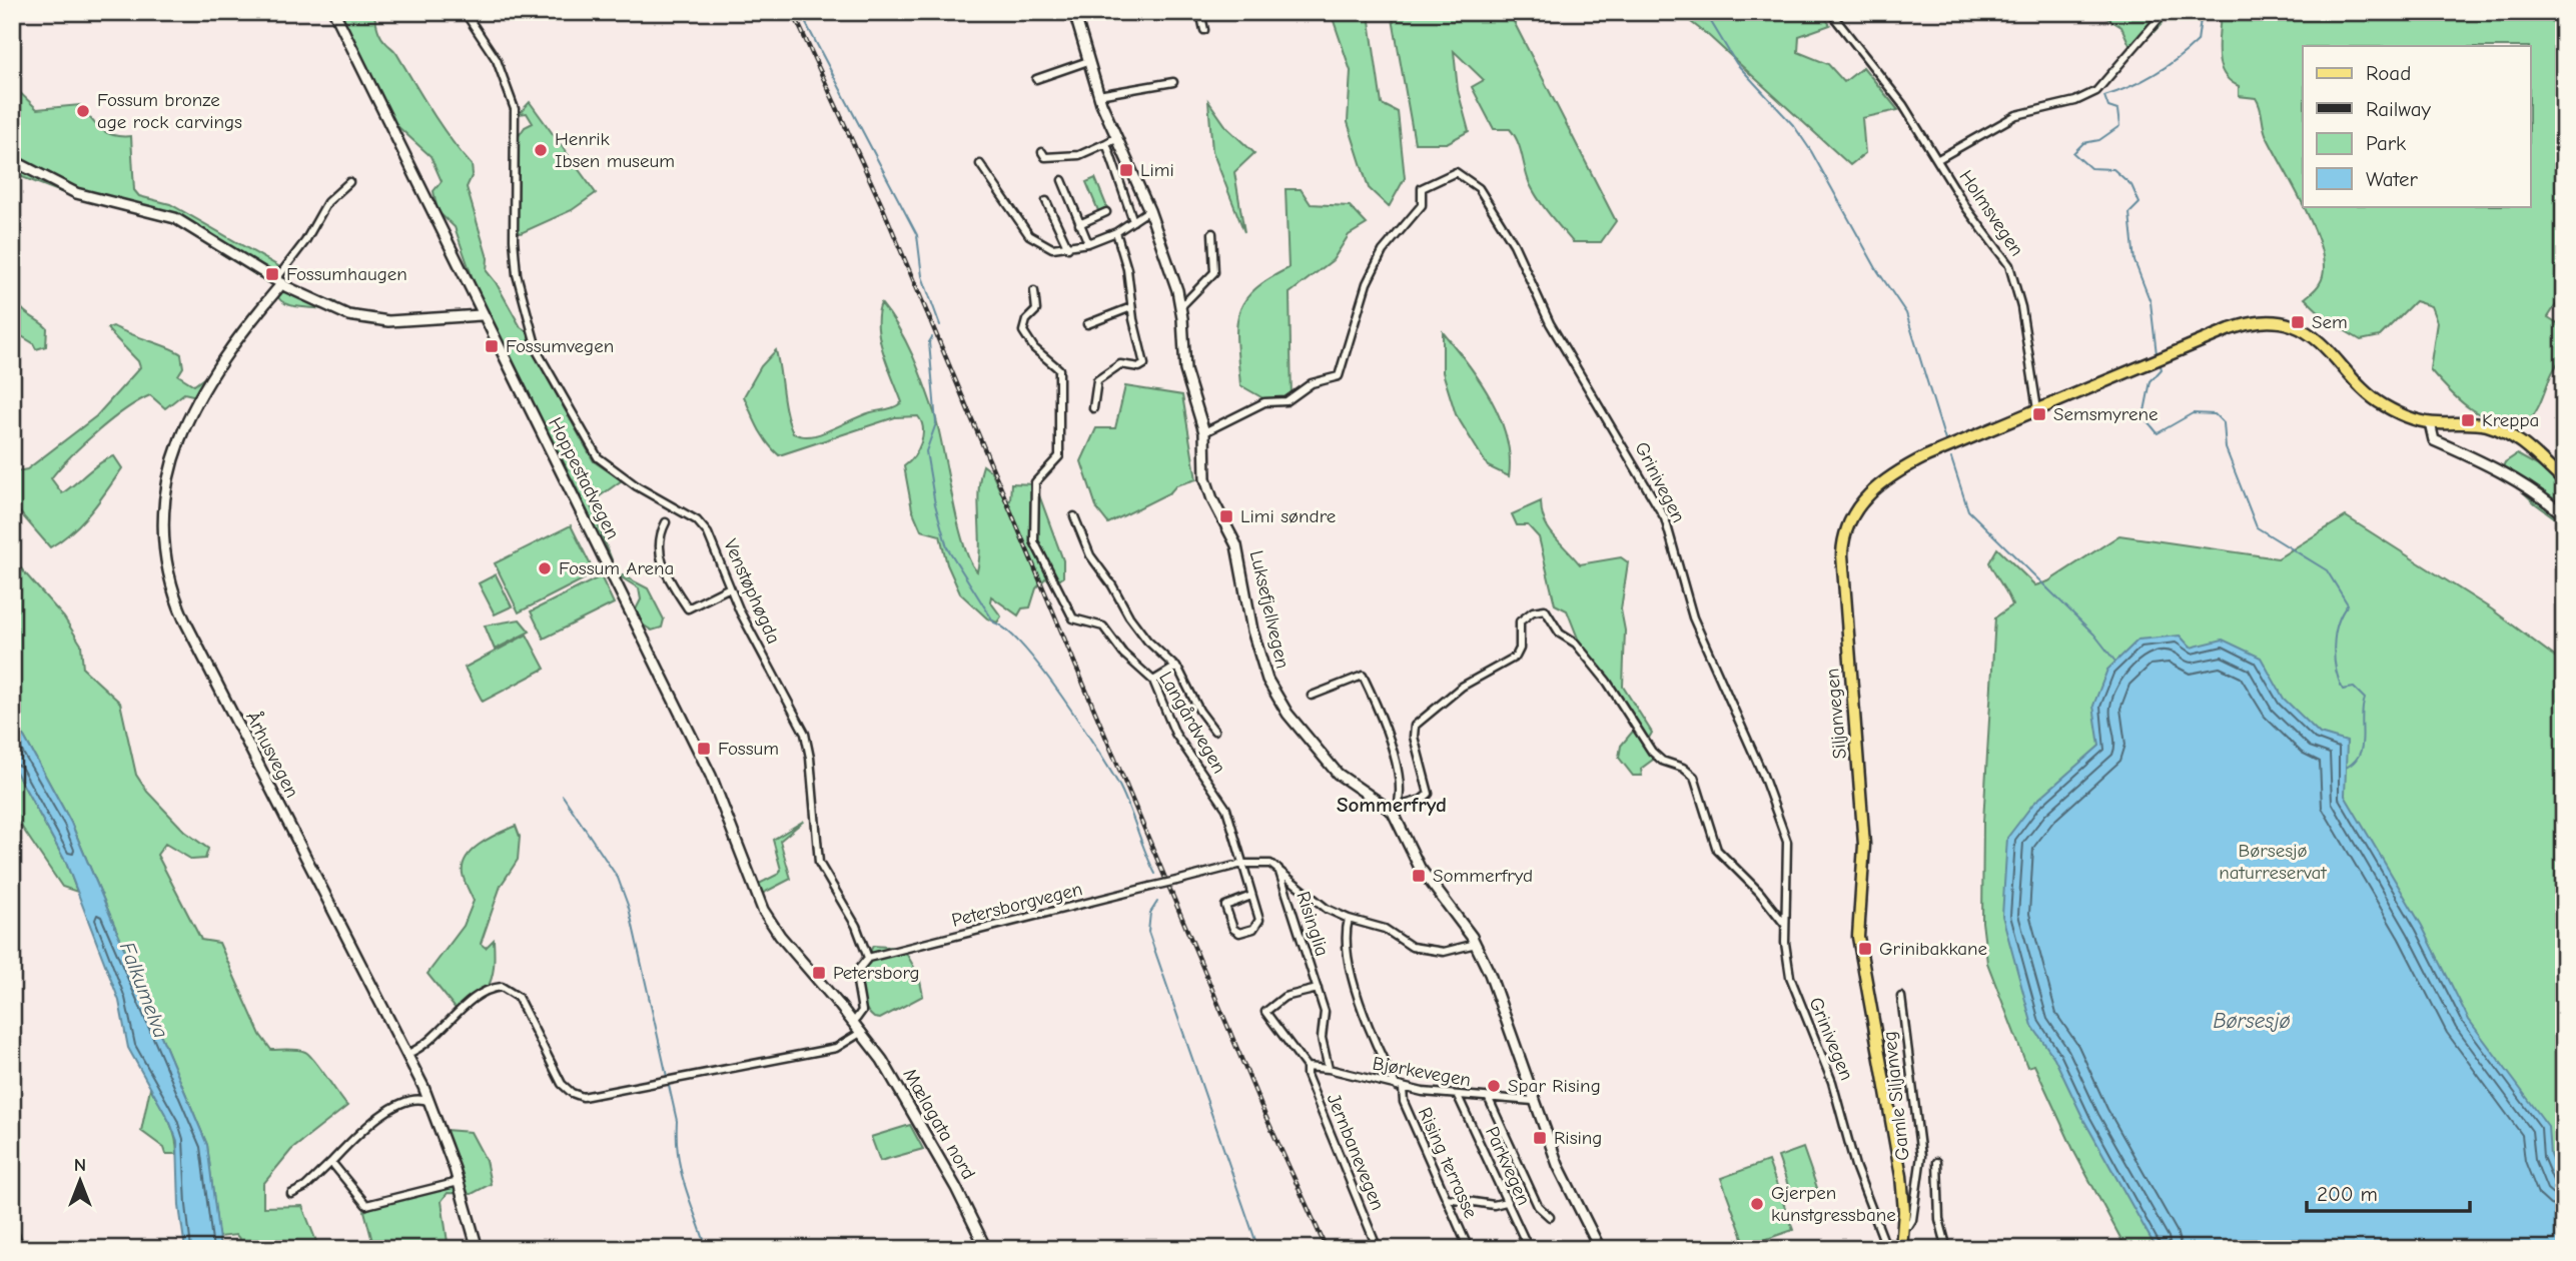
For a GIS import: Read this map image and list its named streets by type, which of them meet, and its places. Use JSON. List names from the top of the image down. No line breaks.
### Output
{"streets":{"main road":["Hoppestadvegen","Luksefjellvegen","Siljanvegen","Århusvegen","Mælagata nord"],"street":["Holmsvegen","Grinivegen","Venstøphøgda","Langårdvegen","Petersborgvegen","Risinglia","Bjørkevegen","Gamle Siljanveg","Jernbanevegen","Rising terrasse","Parkvegen"]},"crossings":[["Holmsvegen","Siljanvegen"],["Hoppestadvegen","Mælagata nord"],["Grinivegen","Luksefjellvegen"],["Grinivegen","Siljanvegen"],["Venstøphøgda","Petersborgvegen"],["Luksefjellvegen","Bjørkevegen"],["Siljanvegen","Gamle Siljanveg"],["Langårdvegen","Petersborgvegen"],["Petersborgvegen","Risinglia"],["Risinglia","Bjørkevegen"],["Bjørkevegen","Jernbanevegen"],["Bjørkevegen","Rising terrasse"],["Bjørkevegen","Parkvegen"]],"districts":["Sommerfryd"],"water":["Falkumelva","Børsesjø"],"parks":["Børsesjø naturreservat"],"places":{"other":["Fossum bronze age rock carvings","Henrik Ibsen museum","Fossum Arena","Spar Rising","Gjerpen kunstgressbane"],"transit":["Limi","Fossumhaugen","Sem","Fossumvegen","Semsmyrene","Kreppa","Limi søndre","Fossum","Sommerfryd","Grinibakkane","Petersborg","Rising"]},"legend":["Road","Railway","Park","Water"],"scale_bar":"200 m","north":"top"}
